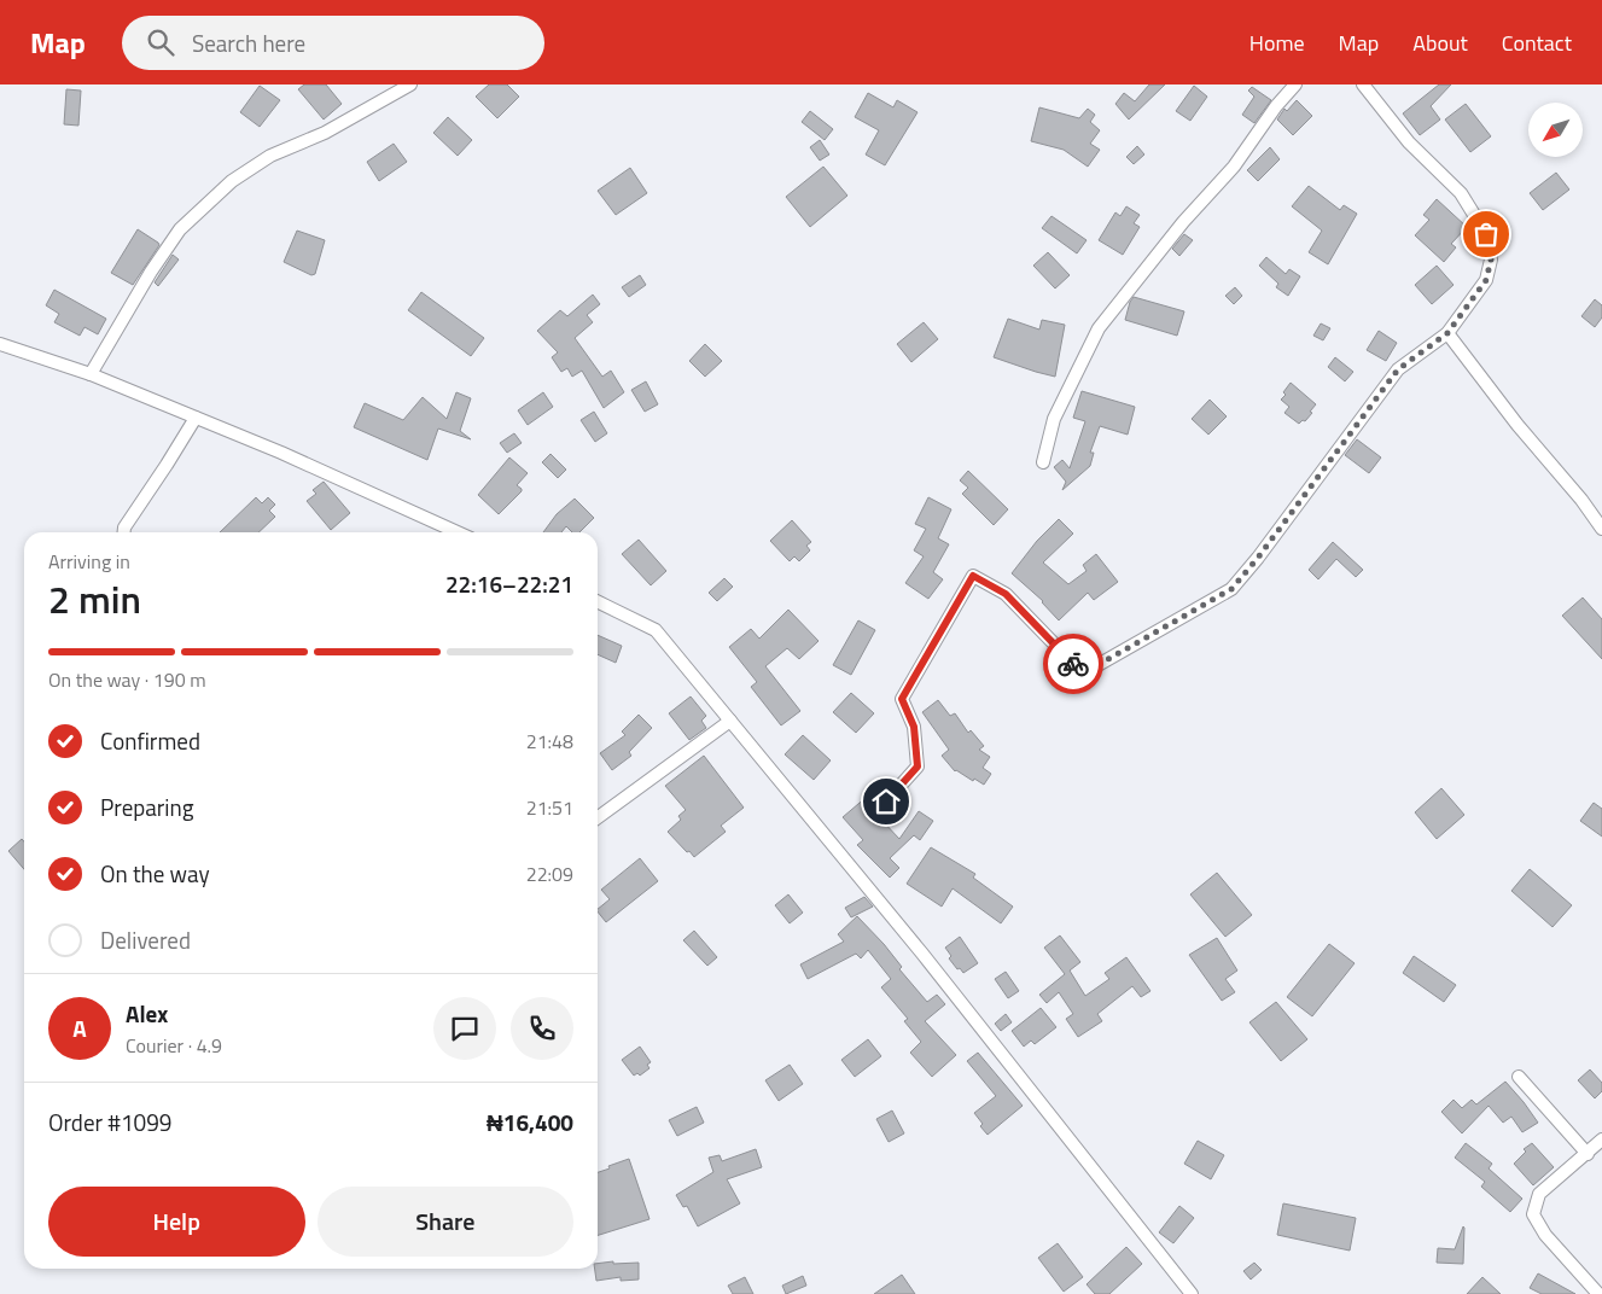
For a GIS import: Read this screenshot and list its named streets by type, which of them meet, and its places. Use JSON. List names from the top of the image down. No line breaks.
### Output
{"north":"bottom left","page":{"header":"Map","search":"Search here","nav":["Home","Map","About","Contact"],"heading":["2 min","Arriving in","22:16–22:21"],"panel":["Alex","Courier · 4.9","Order #1099","₦16,400"],"bar":"On the way · 190 m","list":[["Confirmed","21:48"],["Preparing","21:51"],["On the way","22:09"],"Delivered"],"round":"A","buttons":["Help","Share"]}}
